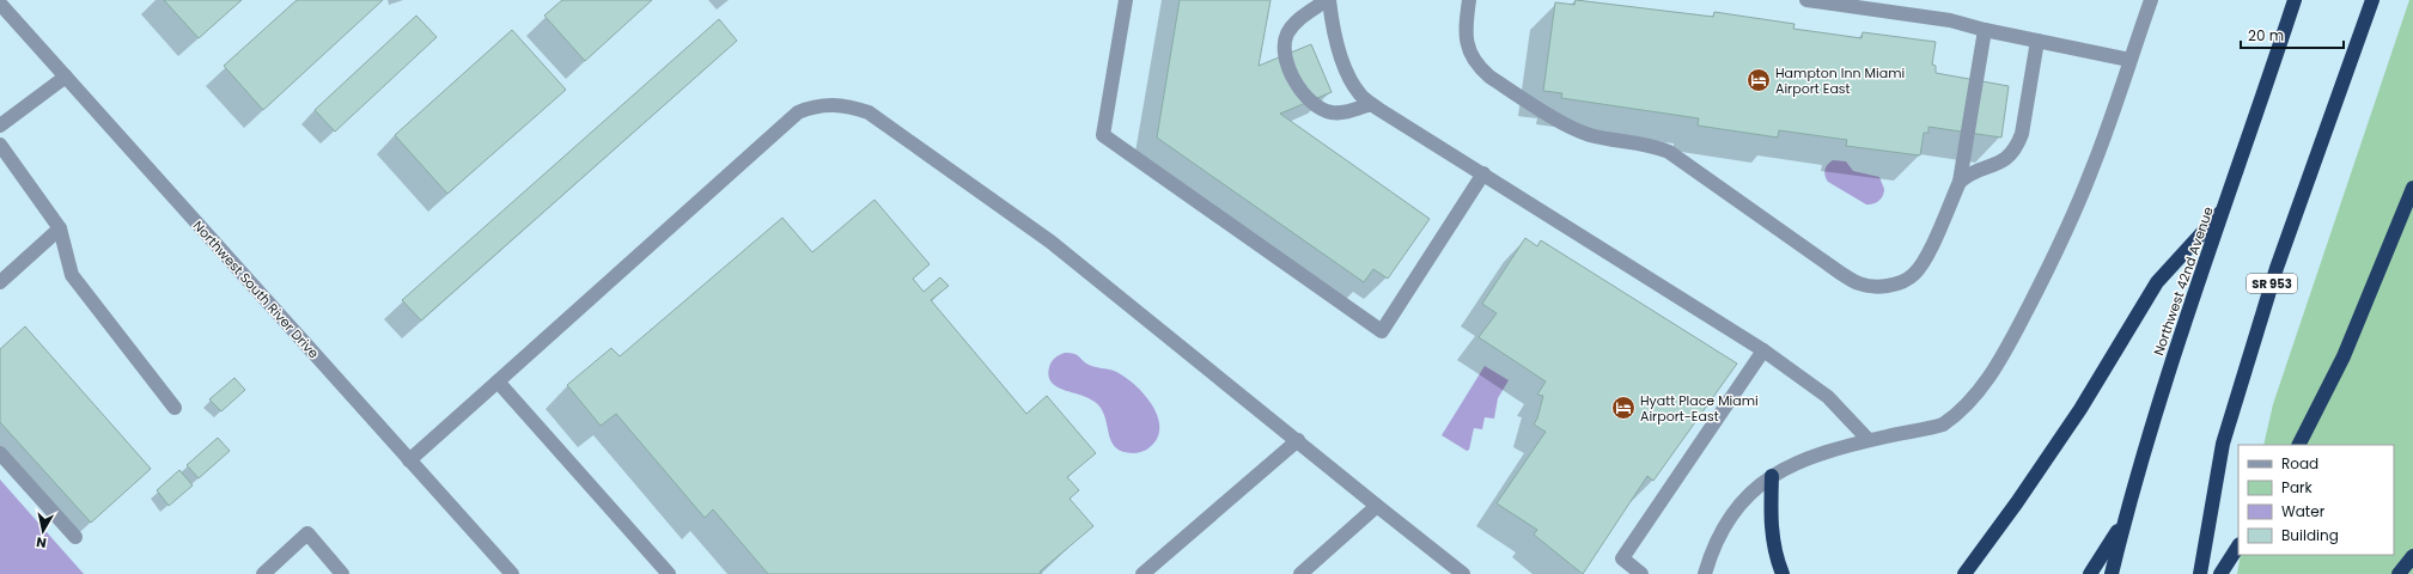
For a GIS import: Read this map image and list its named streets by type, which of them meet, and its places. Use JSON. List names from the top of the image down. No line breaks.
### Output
{"streets":{"highway":["Northwest 42nd Avenue","SR 953"],"street":["Northwest South River Drive"]},"places":{"hotel":["Hampton Inn Miami Airport East","Hyatt Place Miami Airport-East"]},"legend":["Road","Park","Water","Building"],"scale_bar":"20 m","north":"bottom"}
